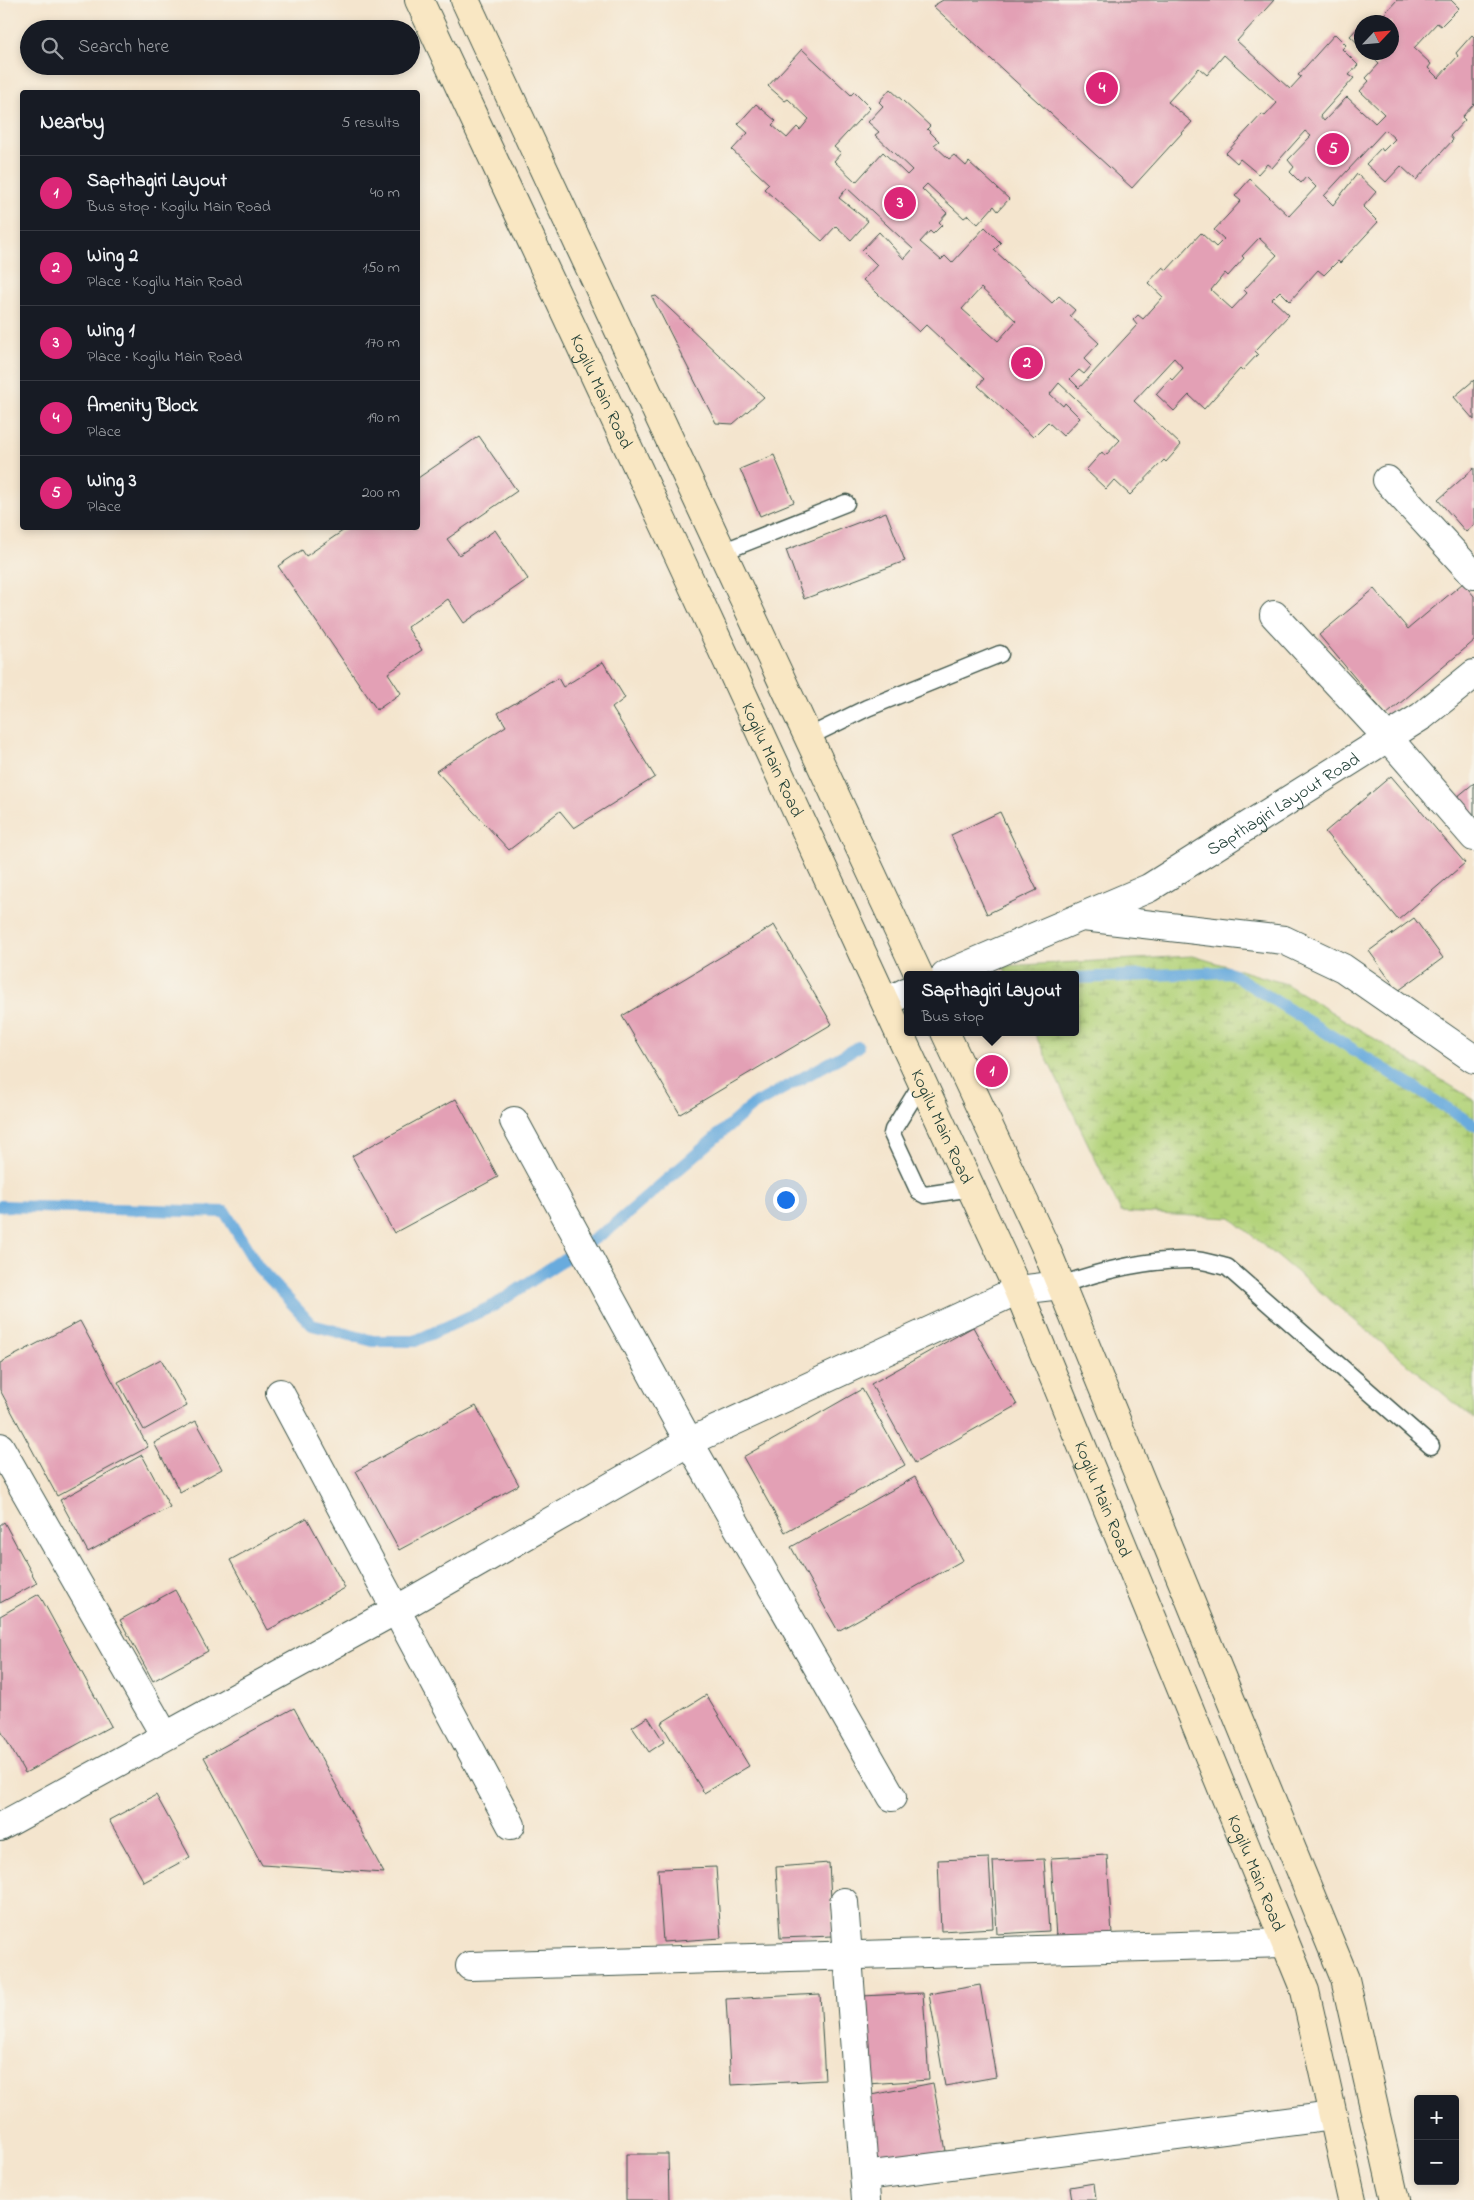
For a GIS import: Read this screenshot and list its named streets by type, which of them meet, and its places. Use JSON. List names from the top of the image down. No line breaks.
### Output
{"streets":{"main road":["Kogilu Main Road"],"street":["Sapthagiri Layout Road"]},"north":"top right","page":{"search":"Search here","pins":["4","5","3","2","1"],"heading":["Nearby","5 results"],"list":[{"mark":"1","name":"Sapthagiri Layout","note":"Bus stop · Kogilu Main Road","value":"40 m"},{"mark":"2","name":"Wing 2","note":"Place · Kogilu Main Road","value":"150 m"},{"mark":"3","name":"Wing 1","note":"Place · Kogilu Main Road","value":"170 m"},{"mark":"4","name":"Amenity Block","note":"Place","value":"190 m"},{"mark":"5","name":"Wing 3","note":"Place","value":"200 m"}],"popup":["Sapthagiri Layout","Bus stop"],"map_buttons":["+","−"]}}
